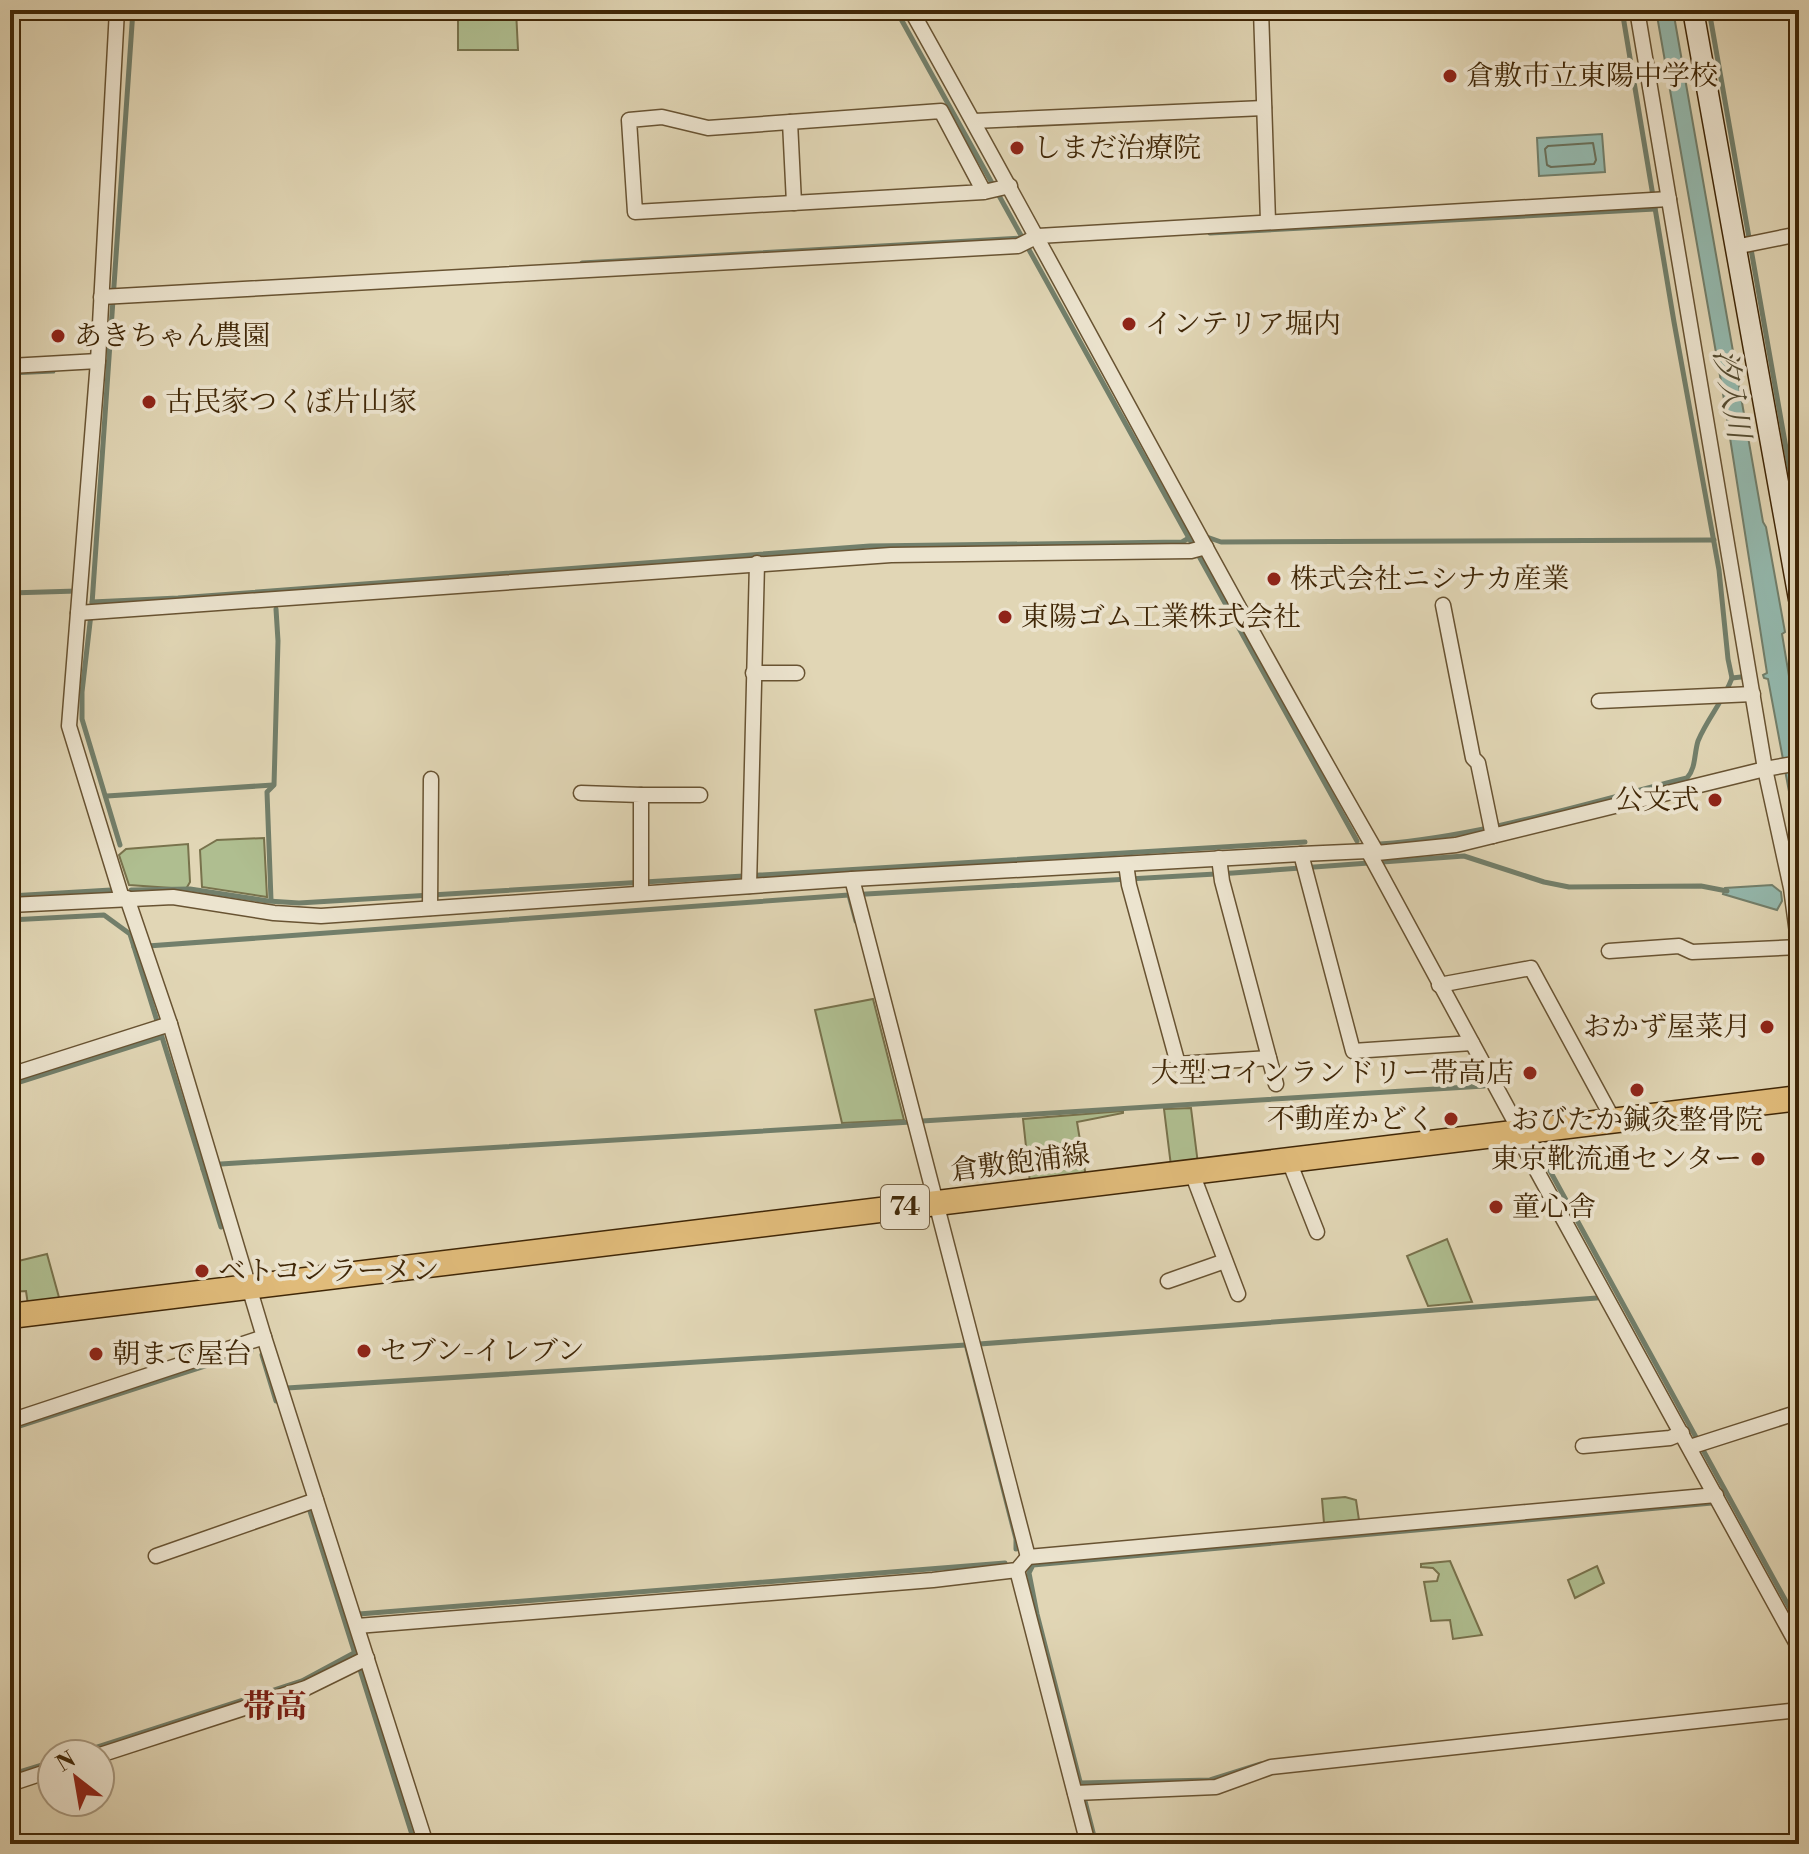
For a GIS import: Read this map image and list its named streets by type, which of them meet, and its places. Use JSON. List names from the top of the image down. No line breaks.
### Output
{"streets":{"main road":["倉敷飽浦線","74"]},"districts":["帯高"],"water":["汐入川"],"places":["倉敷市立東陽中学校","しまだ治療院","インテリア堀内","あきちゃん農園","古民家つくぼ片山家","株式会社ニシナカ産業","東陽ゴム工業株式会社","公文式","おかず屋菜月","大型コインランドリー帯高店","おびたか鍼灸整骨院","不動産かどく","東京靴流通センター","童心舎","ベトコンラーメン","セブン-イレブン","朝まで屋台"],"north":"top left"}
